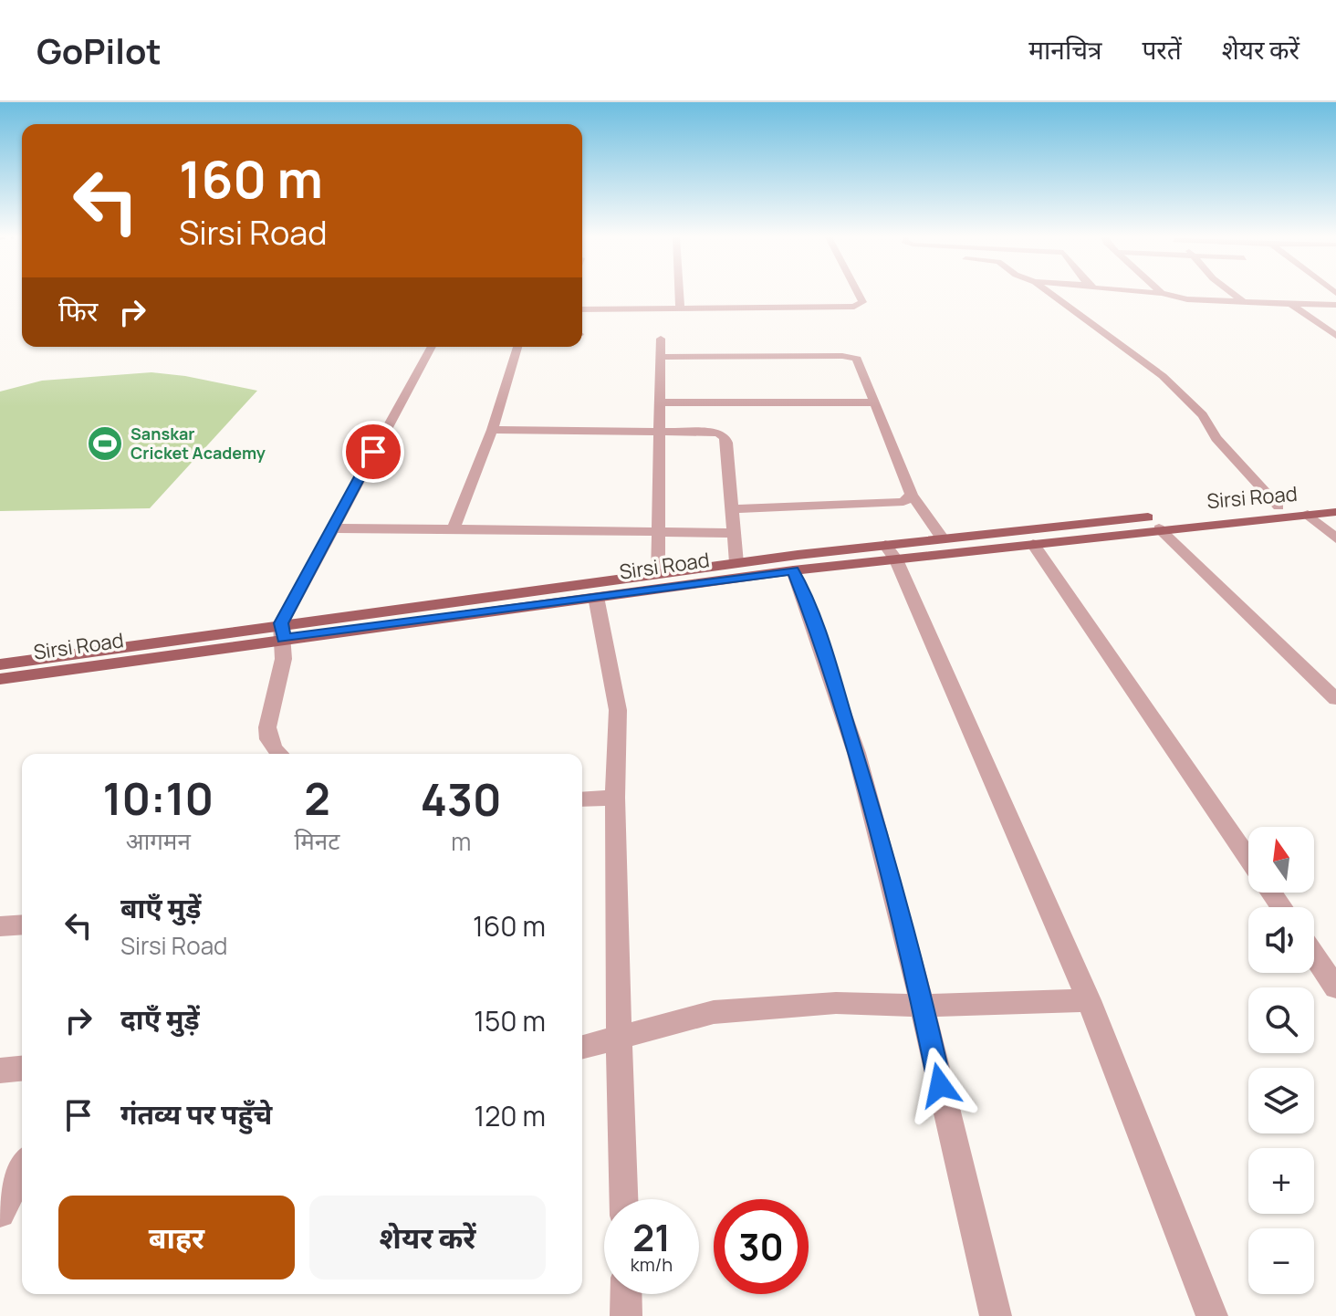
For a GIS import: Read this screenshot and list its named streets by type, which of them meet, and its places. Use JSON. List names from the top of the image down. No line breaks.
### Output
{"streets":{"main road":["Sirsi Road"]},"places":{"sports":["Sanskar Cricket Academy"]},"north":"top","page":{"header":"GoPilot","nav":["मानचित्र","परतें","शेयर करें"],"turn":["160 m","Sirsi Road"],"then":"फिर","eta":["10:10","आगमन","2","मिनट","430","m"],"map_buttons":["+","−"],"list":[{"name":"बाएँ मुड़ें","note":"Sirsi Road","value":"160 m"},{"name":"दाएँ मुड़ें","value":"150 m"},{"name":"गंतव्य पर पहुँचे","value":"120 m"}],"buttons":["बाहर","शेयर करें"],"speed":"21 km/h","limit":"30"}}
